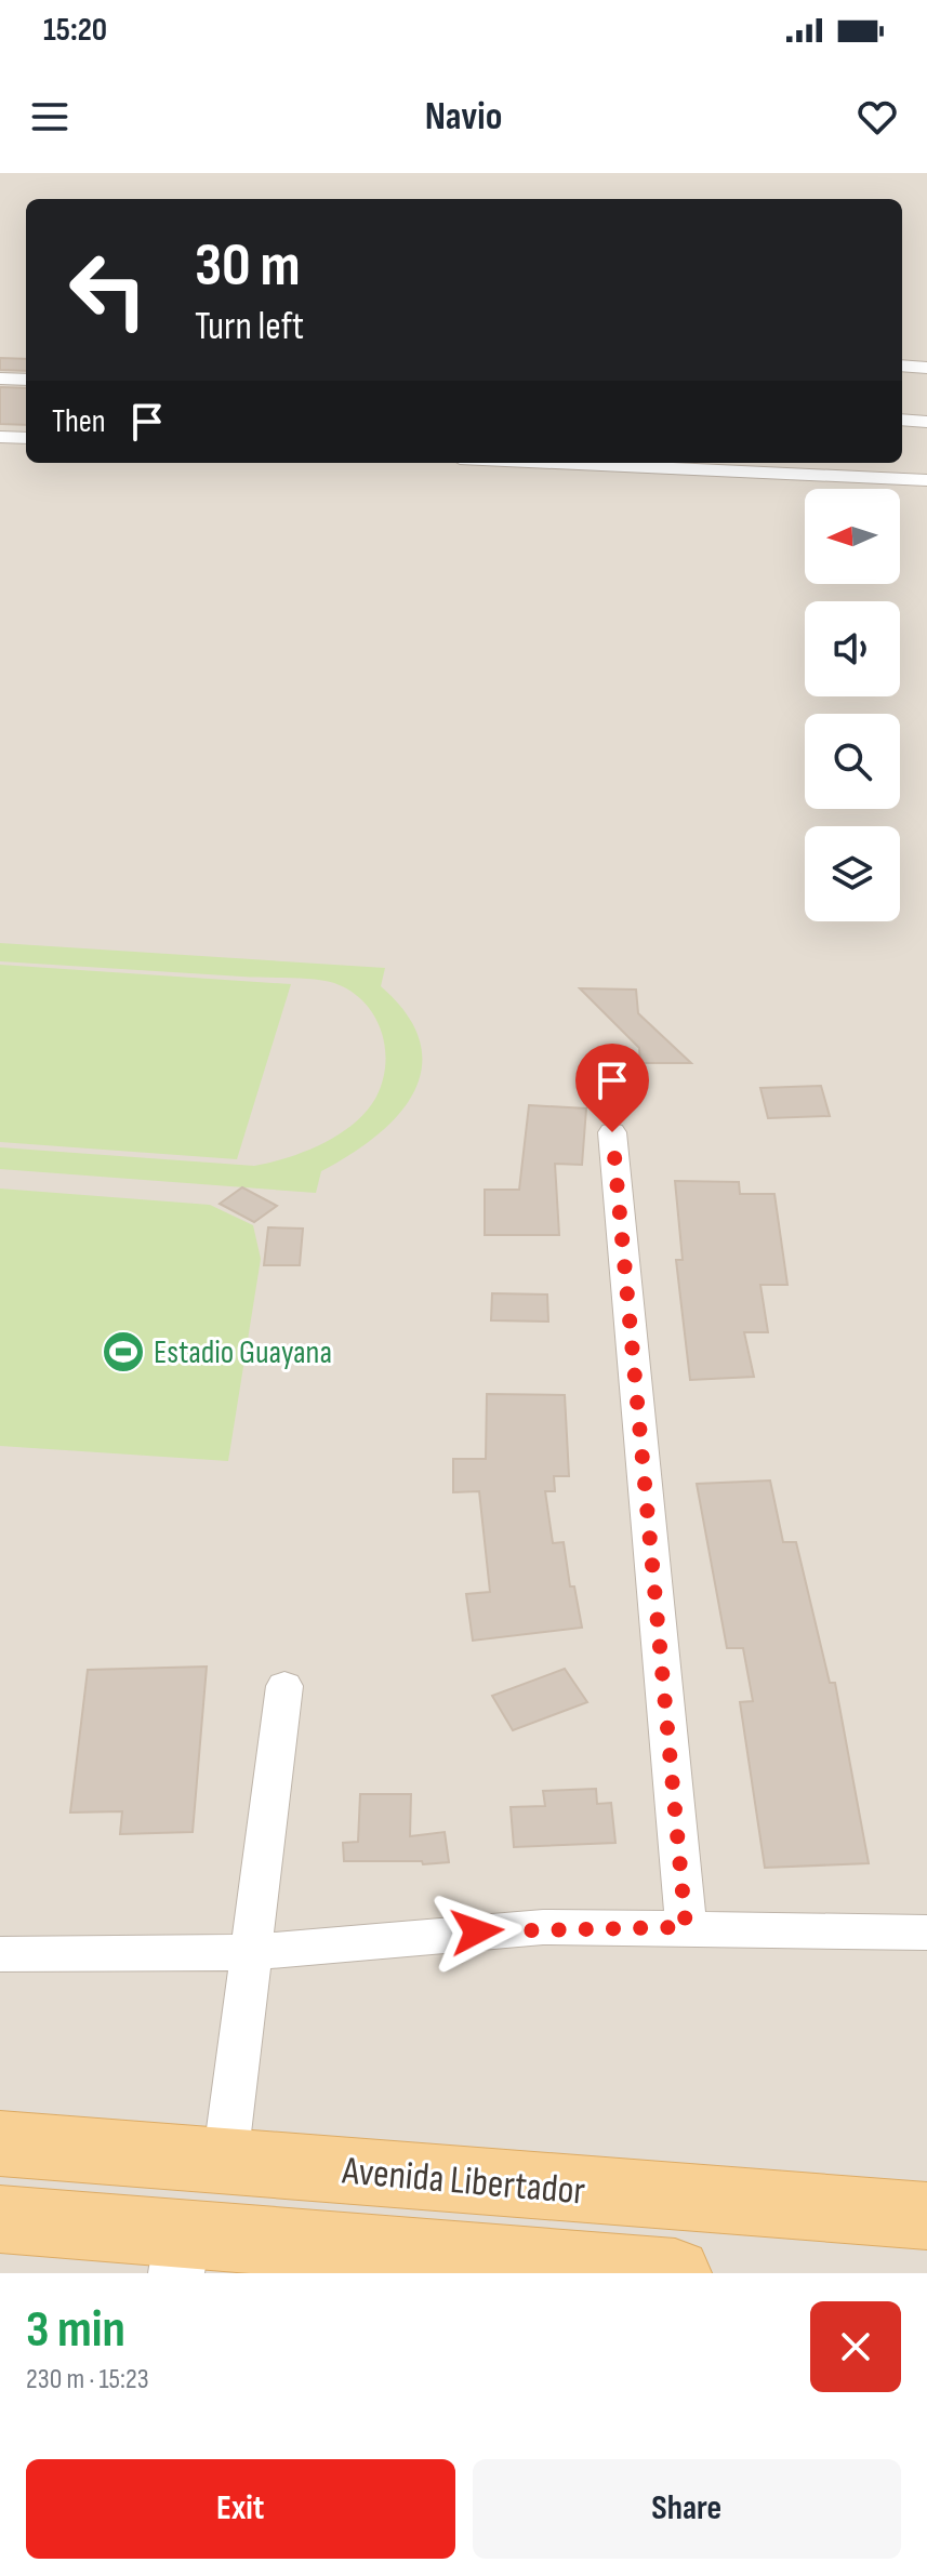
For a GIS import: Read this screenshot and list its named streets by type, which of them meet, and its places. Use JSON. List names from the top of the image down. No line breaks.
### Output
{"streets":{"main road":["Avenida Libertador"]},"places":{"sports":["Estadio Guayana"]},"north":"left","page":{"status":"15:20","header":"Navio","turn":["30 m","Turn left"],"then":"Then","heading":["3 min","230 m · 15:23"],"buttons":["Exit","Share"]}}
